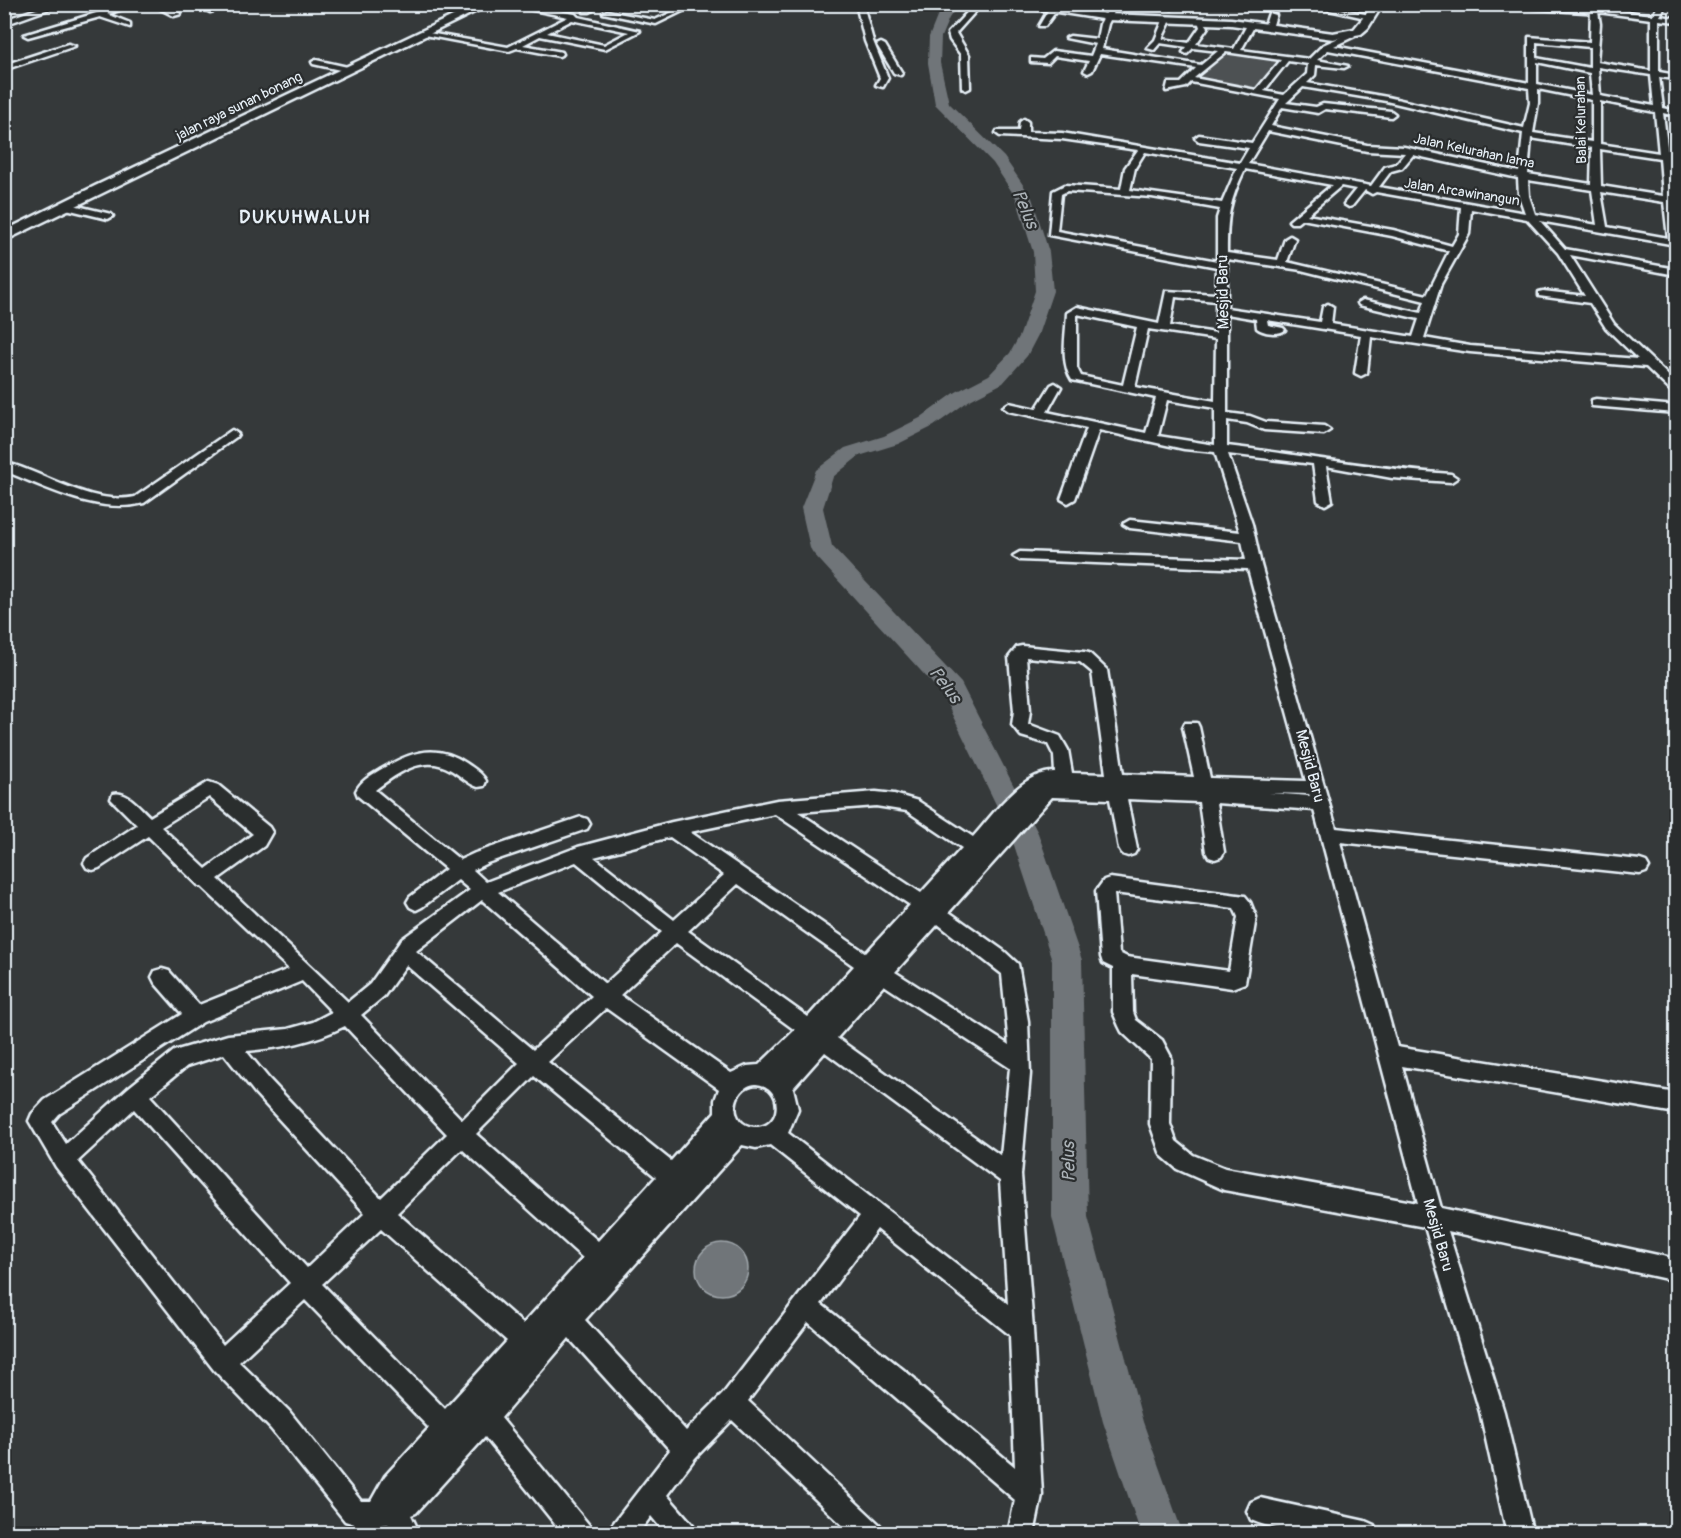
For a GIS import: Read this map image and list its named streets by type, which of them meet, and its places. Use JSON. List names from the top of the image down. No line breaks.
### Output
{"streets":{"main road":["jalan raya sunan bonang"],"street":["Balai Kelurahan","Jalan Kelurahan lama","Jalan Arcawinangun","Mesjid Baru"]},"crossings":[["Balai Kelurahan","Jalan Kelurahan lama"],["Balai Kelurahan","Jalan Arcawinangun"],["Jalan Kelurahan lama","Mesjid Baru"],["Jalan Arcawinangun","Mesjid Baru"]],"districts":["DUKUHWALUH"],"water":["Pelus"]}
